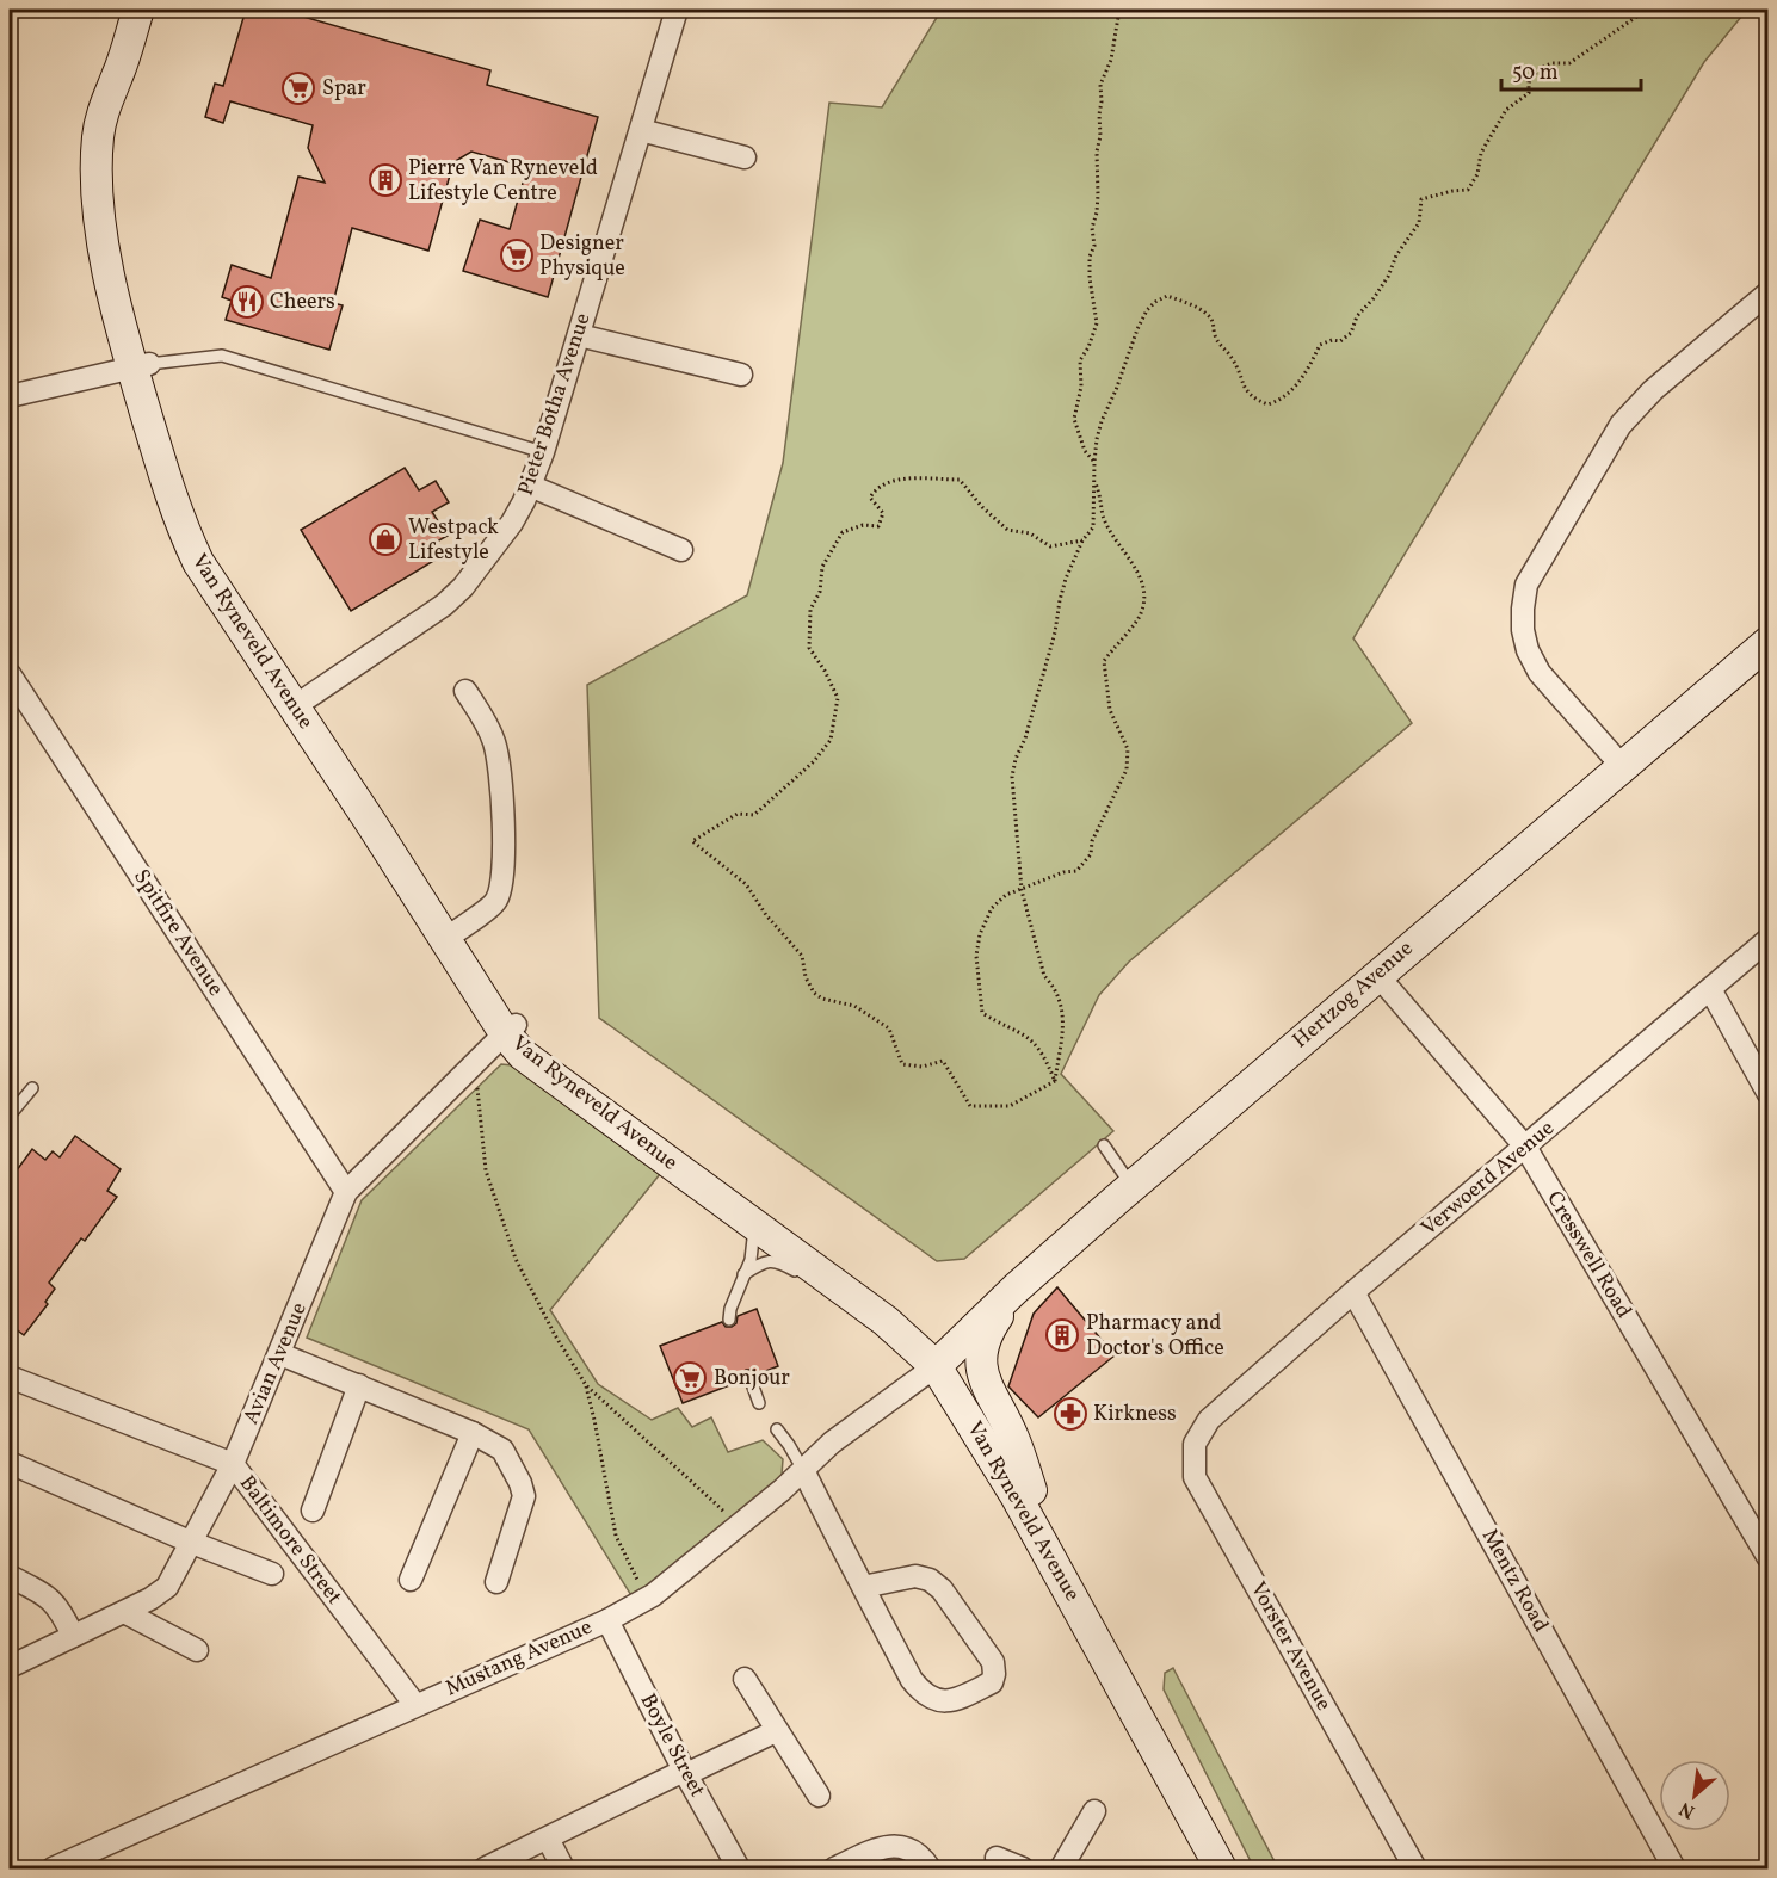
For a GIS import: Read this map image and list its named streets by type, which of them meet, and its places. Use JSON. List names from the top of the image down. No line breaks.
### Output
{"streets":{"main road":["Van Ryneveld Avenue","Hertzog Avenue"],"street":["Pieter Botha Avenue","Spitfire Avenue","Verwoerd Avenue","Cresswell Road","Avian Avenue","Baltimore Street","Mentz Road","Vorster Avenue","Mustang Avenue","Boyle Street"]},"crossings":[["Pieter Botha Avenue","Van Ryneveld Avenue"],["Van Ryneveld Avenue","Hertzog Avenue"],["Van Ryneveld Avenue","Avian Avenue"],["Van Ryneveld Avenue","Mustang Avenue"],["Spitfire Avenue","Avian Avenue"],["Hertzog Avenue","Cresswell Road"],["Hertzog Avenue","Mustang Avenue"],["Verwoerd Avenue","Cresswell Road"],["Verwoerd Avenue","Mentz Road"],["Verwoerd Avenue","Vorster Avenue"],["Avian Avenue","Baltimore Street"],["Baltimore Street","Mustang Avenue"],["Mustang Avenue","Boyle Street"]],"places":{"supermarket":["Spar","Designer Physique","Bonjour"],"building":["Pierre Van Ryneveld Lifestyle Centre","Pharmacy and Doctor's Office"],"restaurant":["Cheers"],"shop":["Westpack Lifestyle"],"pharmacy":["Kirkness"]},"scale_bar":"50 m","north":"bottom left"}
